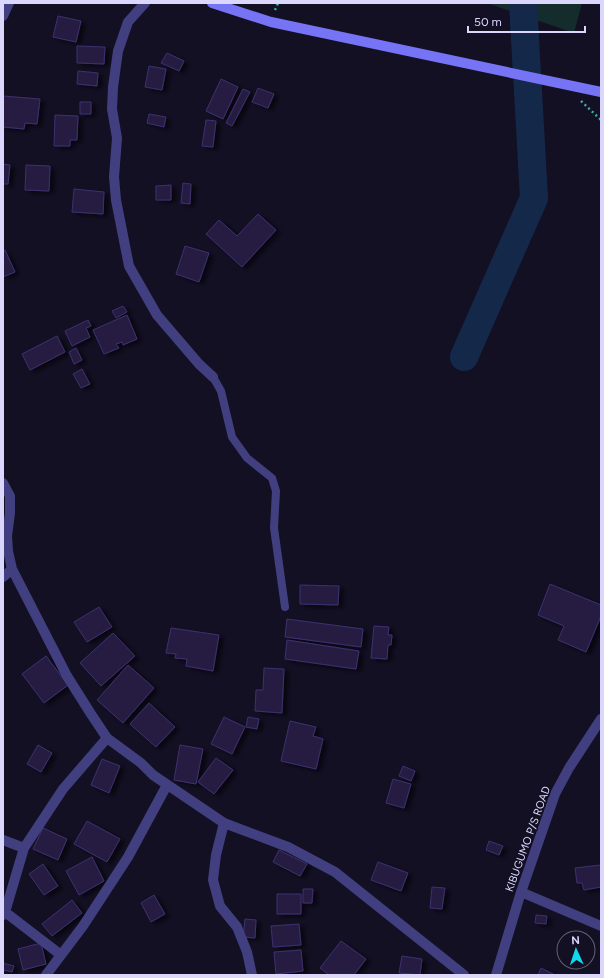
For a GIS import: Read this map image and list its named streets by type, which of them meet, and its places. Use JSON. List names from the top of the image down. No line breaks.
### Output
{"streets":{"street":["KIBUGUMO P/S ROAD"]},"scale_bar":"50 m","north":"top"}
